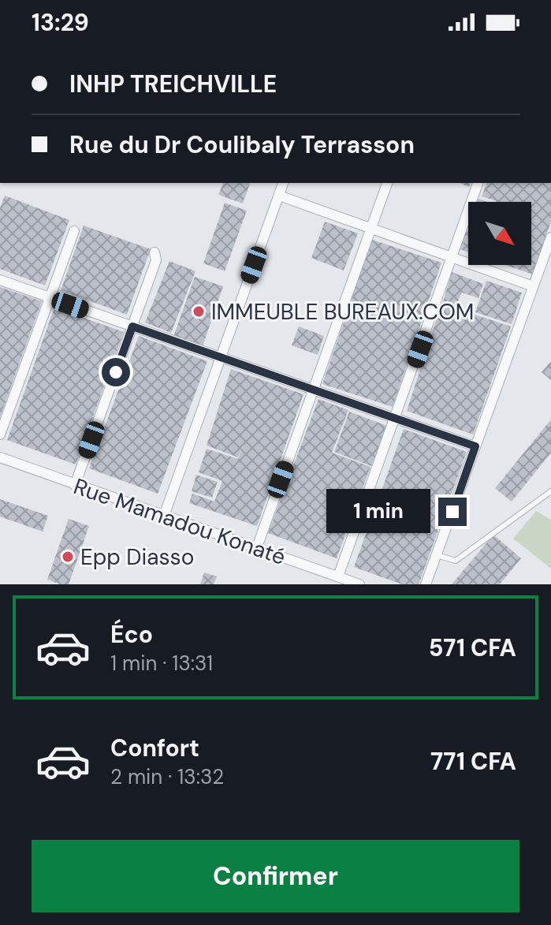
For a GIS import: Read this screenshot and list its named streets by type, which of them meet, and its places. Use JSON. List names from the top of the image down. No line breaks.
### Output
{"streets":{"street":["Rue Mamadou Konaté"]},"places":["IMMEUBLE BUREAUX.COM","Epp Diasso"],"north":"bottom right","page":{"status":"13:29","banner":["INHP TREICHVILLE","Rue du Dr Coulibaly Terrasson"],"bubble":"1 min","list":[{"name":"Éco","note":"1 min · 13:31","value":"571 CFA"},{"name":"Confort","note":"2 min · 13:32","value":"771 CFA"}],"buttons":"Confirmer"}}
